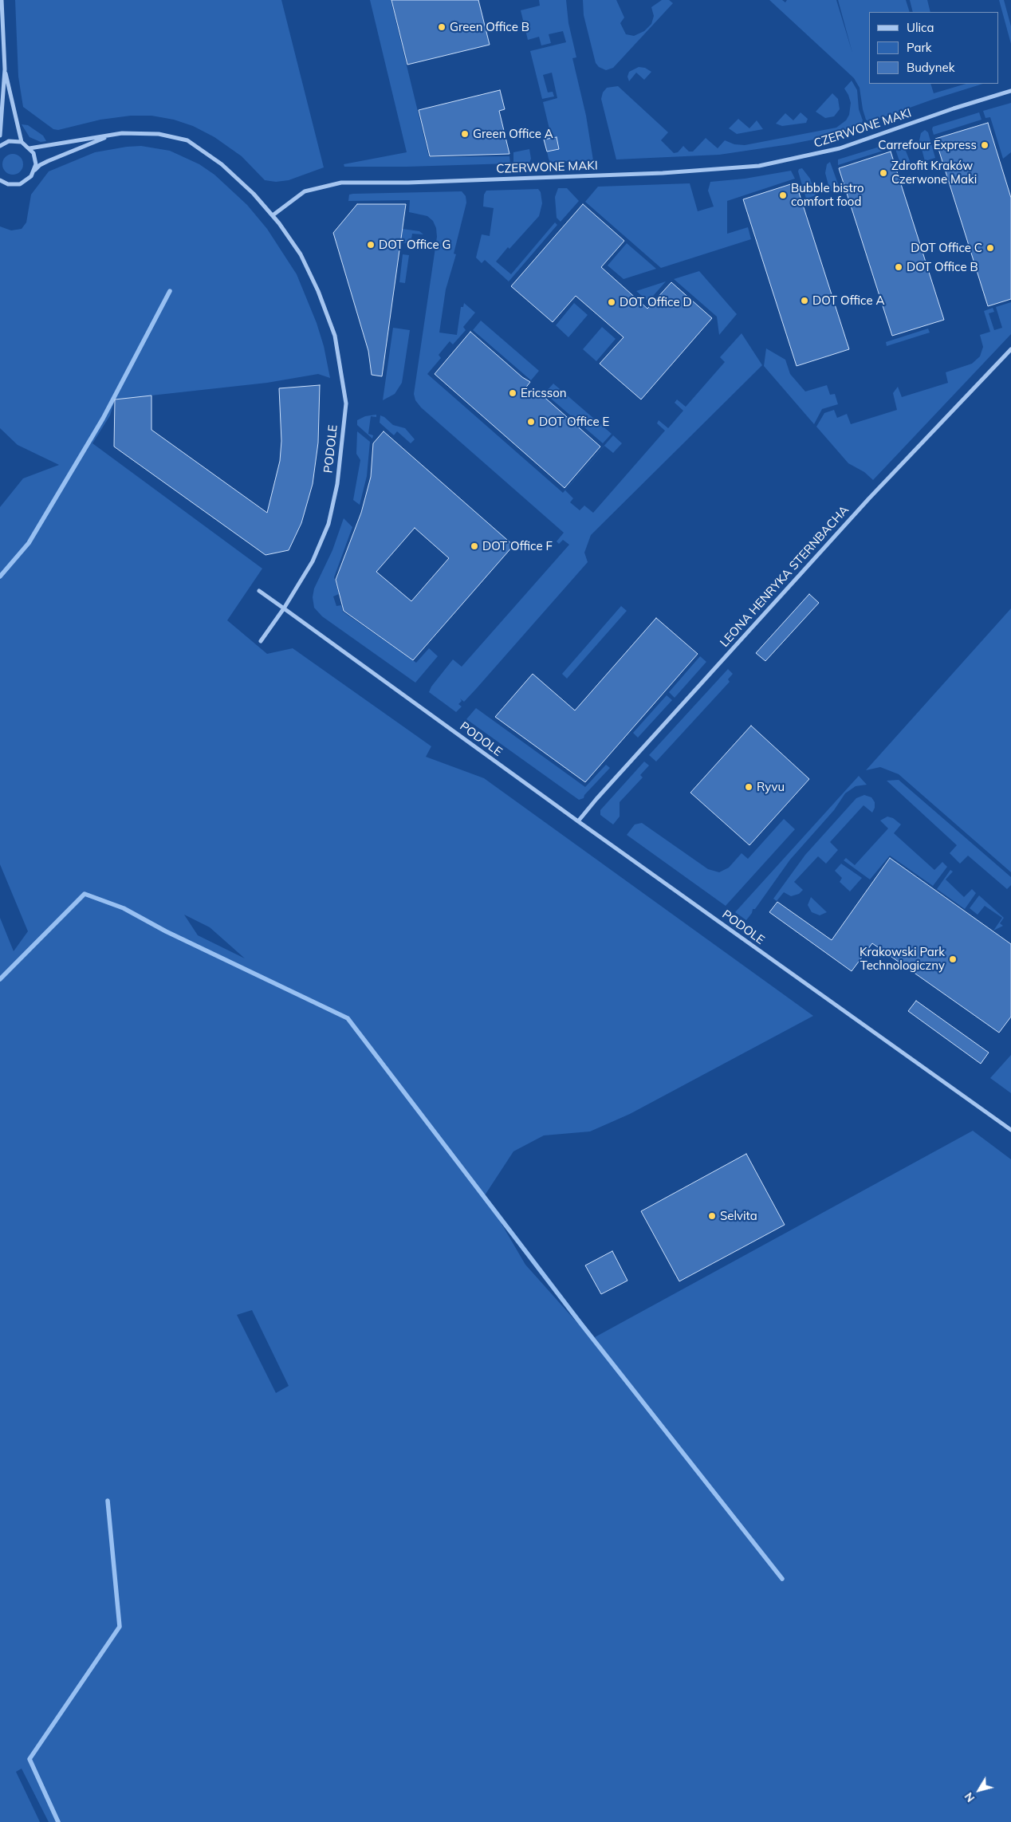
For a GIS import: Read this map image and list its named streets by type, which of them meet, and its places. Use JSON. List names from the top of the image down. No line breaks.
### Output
{"streets":{"street":["CZERWONE MAKI","PODOLE","LEONA HENRYKA STERNBACHA"]},"crossings":[["CZERWONE MAKI","PODOLE"],["PODOLE","LEONA HENRYKA STERNBACHA"]],"places":["Green Office B","Green Office A","Carrefour Express","Zdrofit Kraków Czerwone Maki","Bubble bistro comfort food","DOT Office G","DOT Office C","DOT Office B","DOT Office A","DOT Office D","Ericsson","DOT Office E","DOT Office F","Ryvu","Krakowski Park Technologiczny","Selvita"],"legend":["Ulica","Park","Budynek"],"north":"bottom left"}
